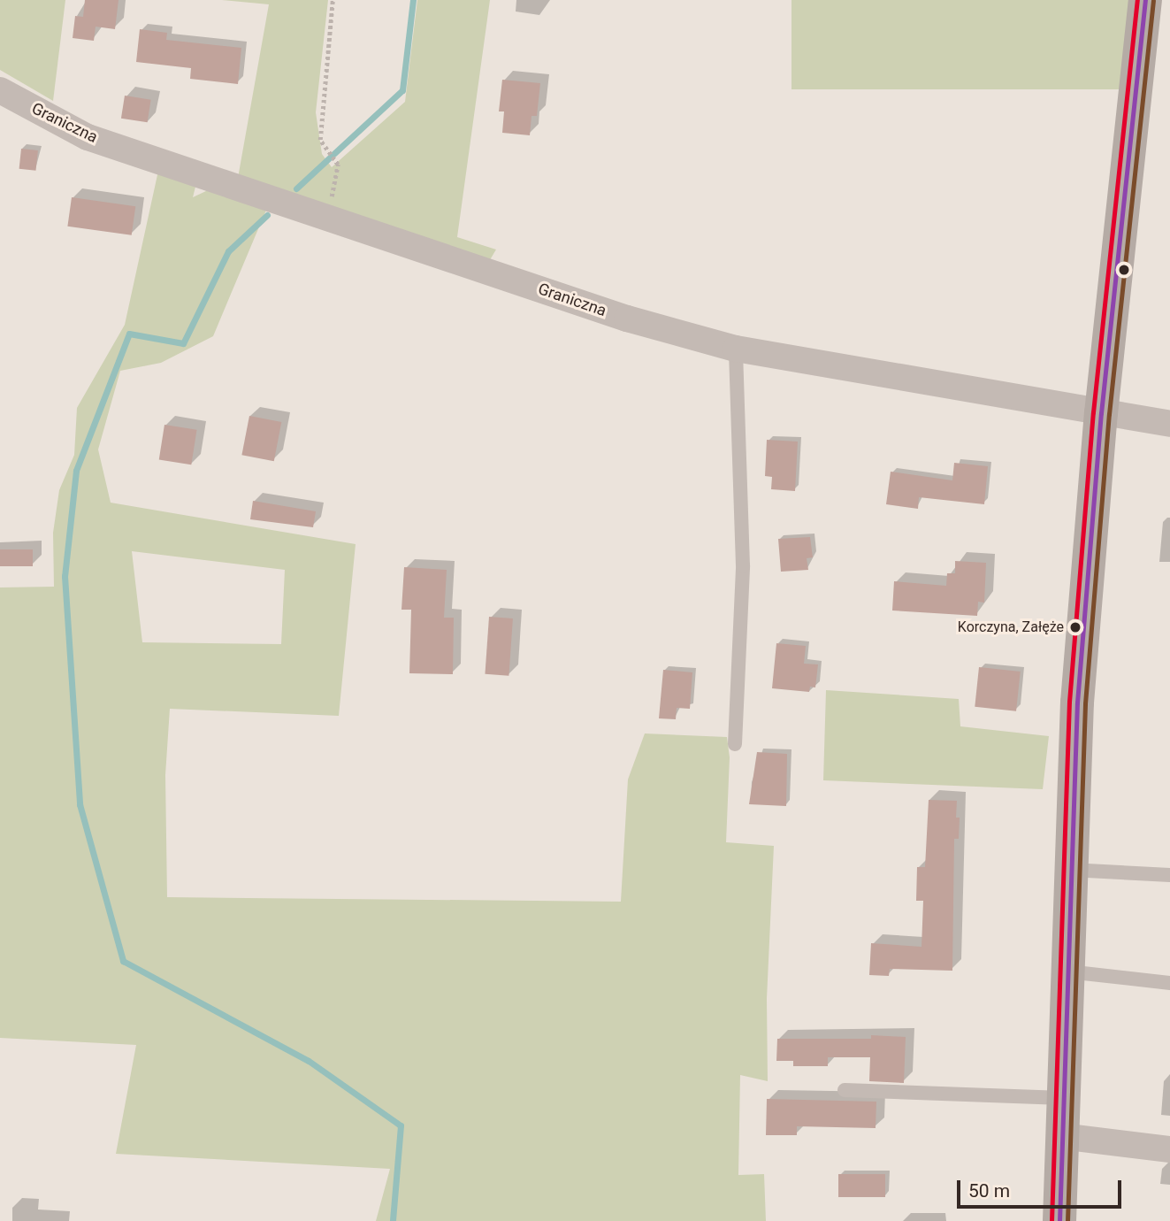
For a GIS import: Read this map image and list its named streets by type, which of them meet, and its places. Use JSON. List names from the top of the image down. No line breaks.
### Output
{"streets":{"street":["Graniczna"]},"places":["Korczyna, Załęże"],"scale_bar":"50 m"}
